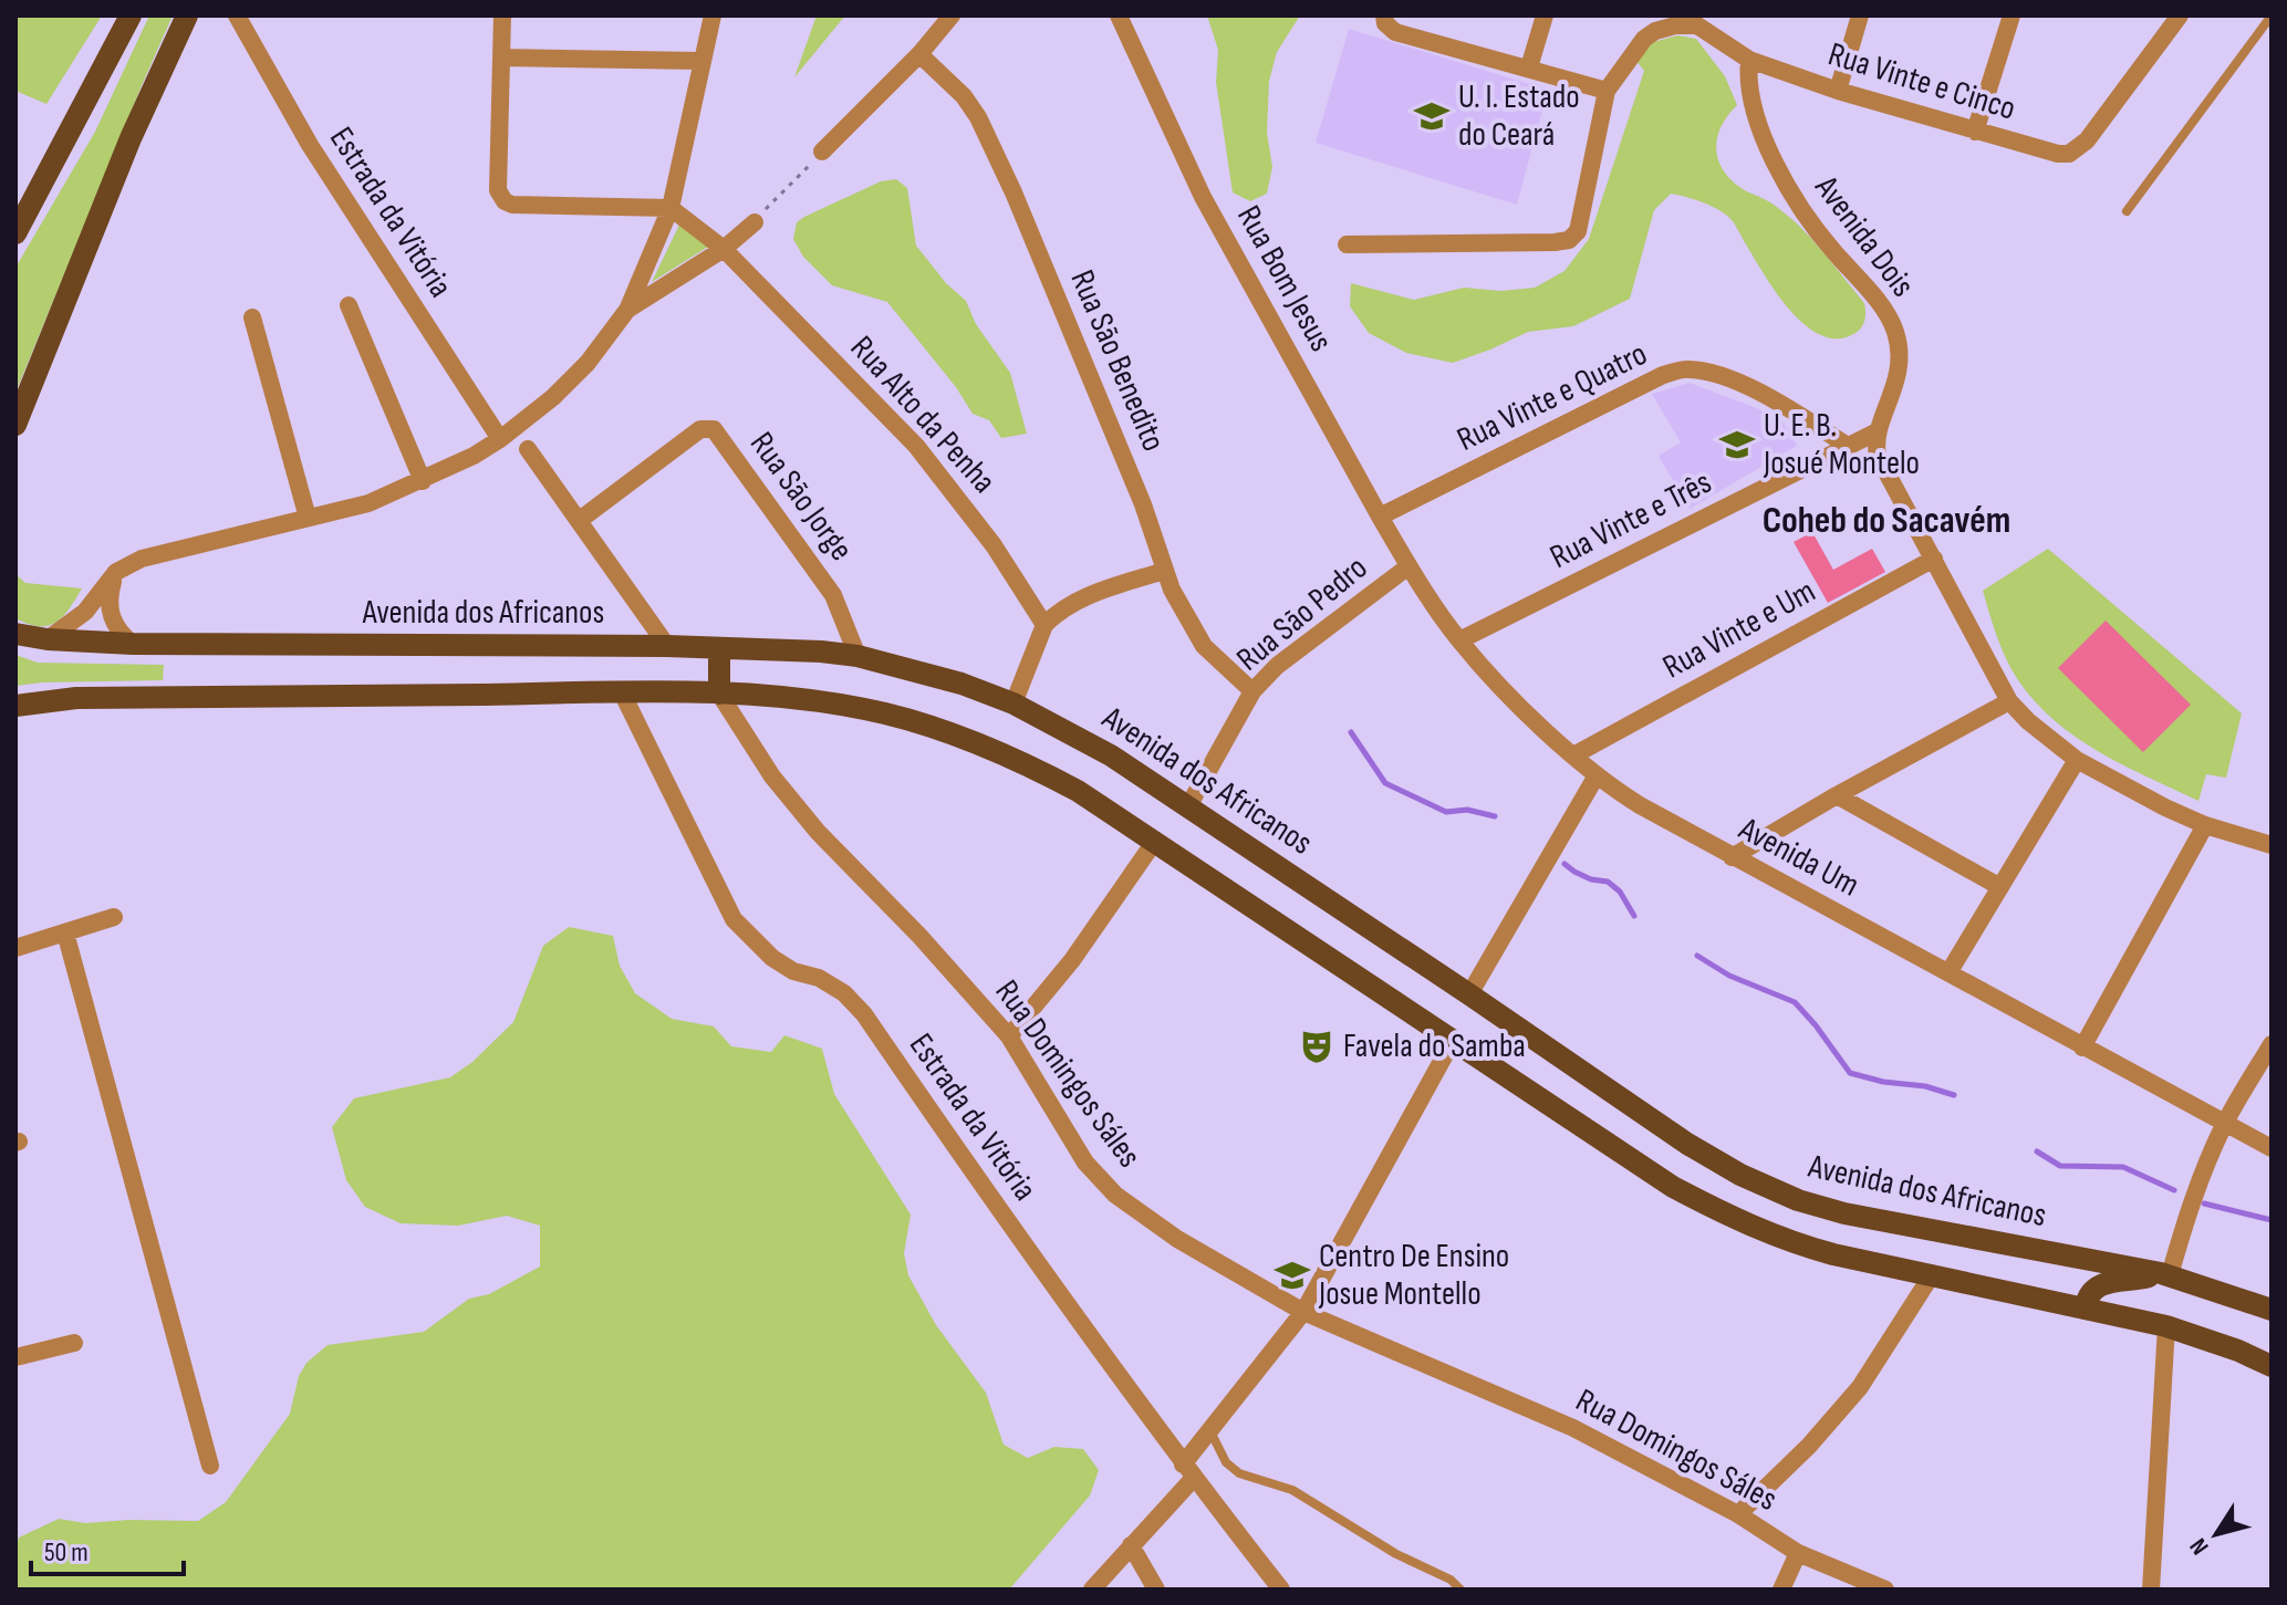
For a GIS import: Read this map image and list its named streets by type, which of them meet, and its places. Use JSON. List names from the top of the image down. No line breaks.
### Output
{"streets":{"main road":["Avenida dos Africanos"],"street":["Rua Vinte e Cinco","Estrada da Vitória","Avenida Dois","Rua Bom Jesus","Rua São Benedito","Rua Vinte e Quatro","Rua Alto da Penha","Rua São Jorge","Rua Vinte e Três","Rua São Pedro","Rua Vinte e Um","Avenida Um","Rua Domingos Sáles"]},"crossings":[["Rua Vinte e Cinco","Avenida Dois"],["Avenida Dois","Rua Vinte e Três"],["Rua Bom Jesus","Rua Vinte e Quatro"],["Rua Bom Jesus","Rua São Pedro"],["Rua Bom Jesus","Avenida Um"],["Rua São Benedito","Rua São Pedro"],["Rua Vinte e Quatro","Rua Vinte e Três"],["Rua São Jorge","Avenida dos Africanos"],["Rua Vinte e Três","Avenida Um"],["Avenida dos Africanos","Rua São Pedro"],["Rua São Pedro","Avenida Um"],["Rua Vinte e Um","Avenida Um"]],"districts":["Coheb do Sacavém"],"places":{"school or university":["U. I. Estado do Ceará","U. E. B. Josué Montelo","Centro De Ensino Josue Montello"],"theatre":["Favela do Samba"]},"scale_bar":"50 m","north":"bottom left"}
